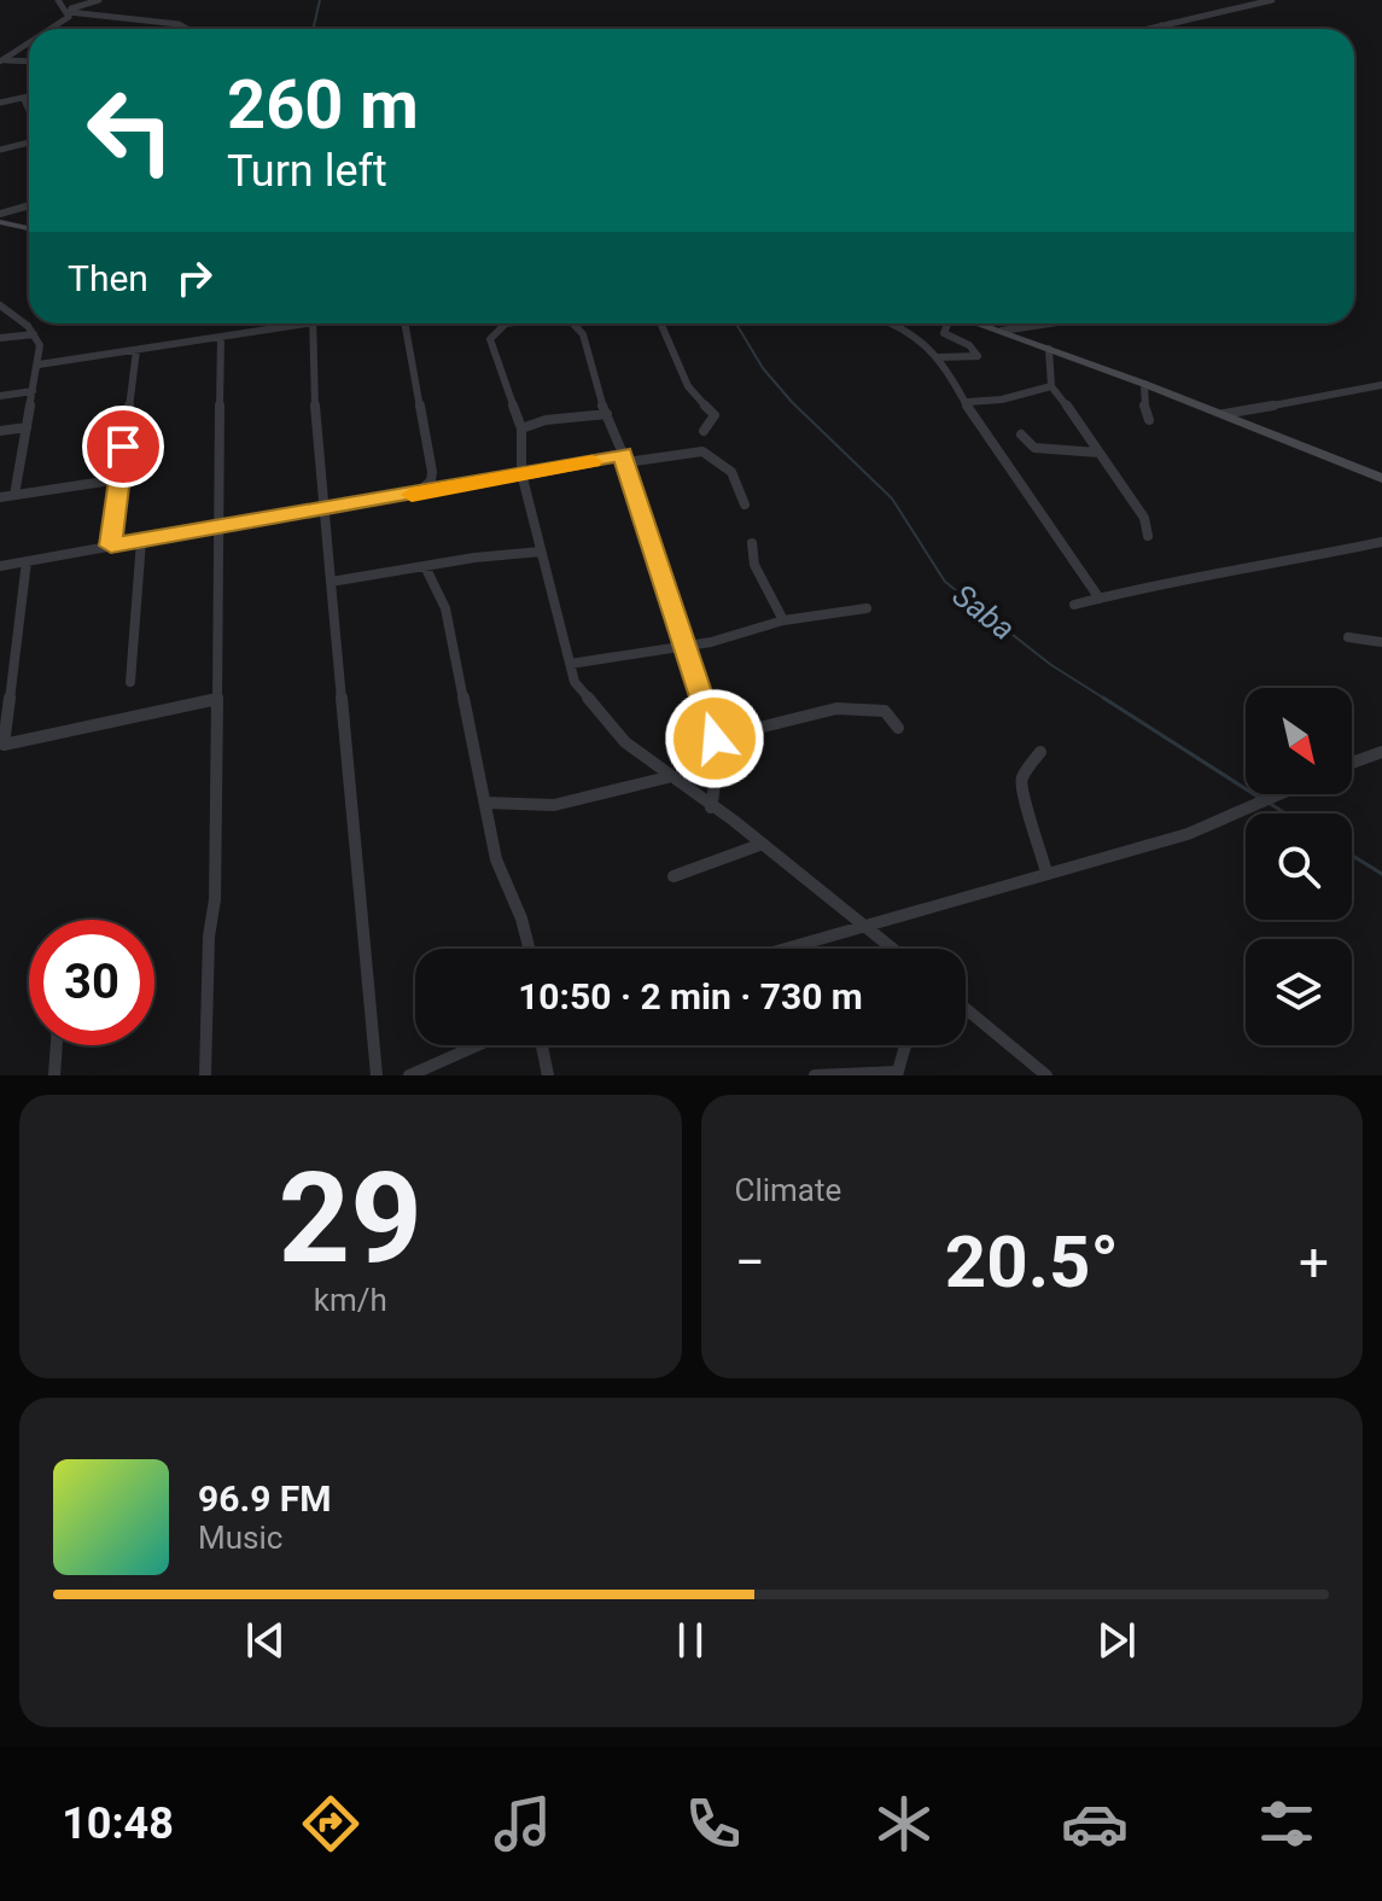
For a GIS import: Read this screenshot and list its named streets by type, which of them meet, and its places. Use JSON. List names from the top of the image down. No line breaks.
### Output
{"water":["Saba"],"north":"bottom right","page":{"turn":["260 m","Turn left"],"then":"Then","limit":"30","trip":"10:50 · 2 min · 730 m","tile":[["29","km/h"],"Climate"],"heat":["−","20.5°","+"],"song":["96.9 FM","Music"],"tabs":"10:48"}}
